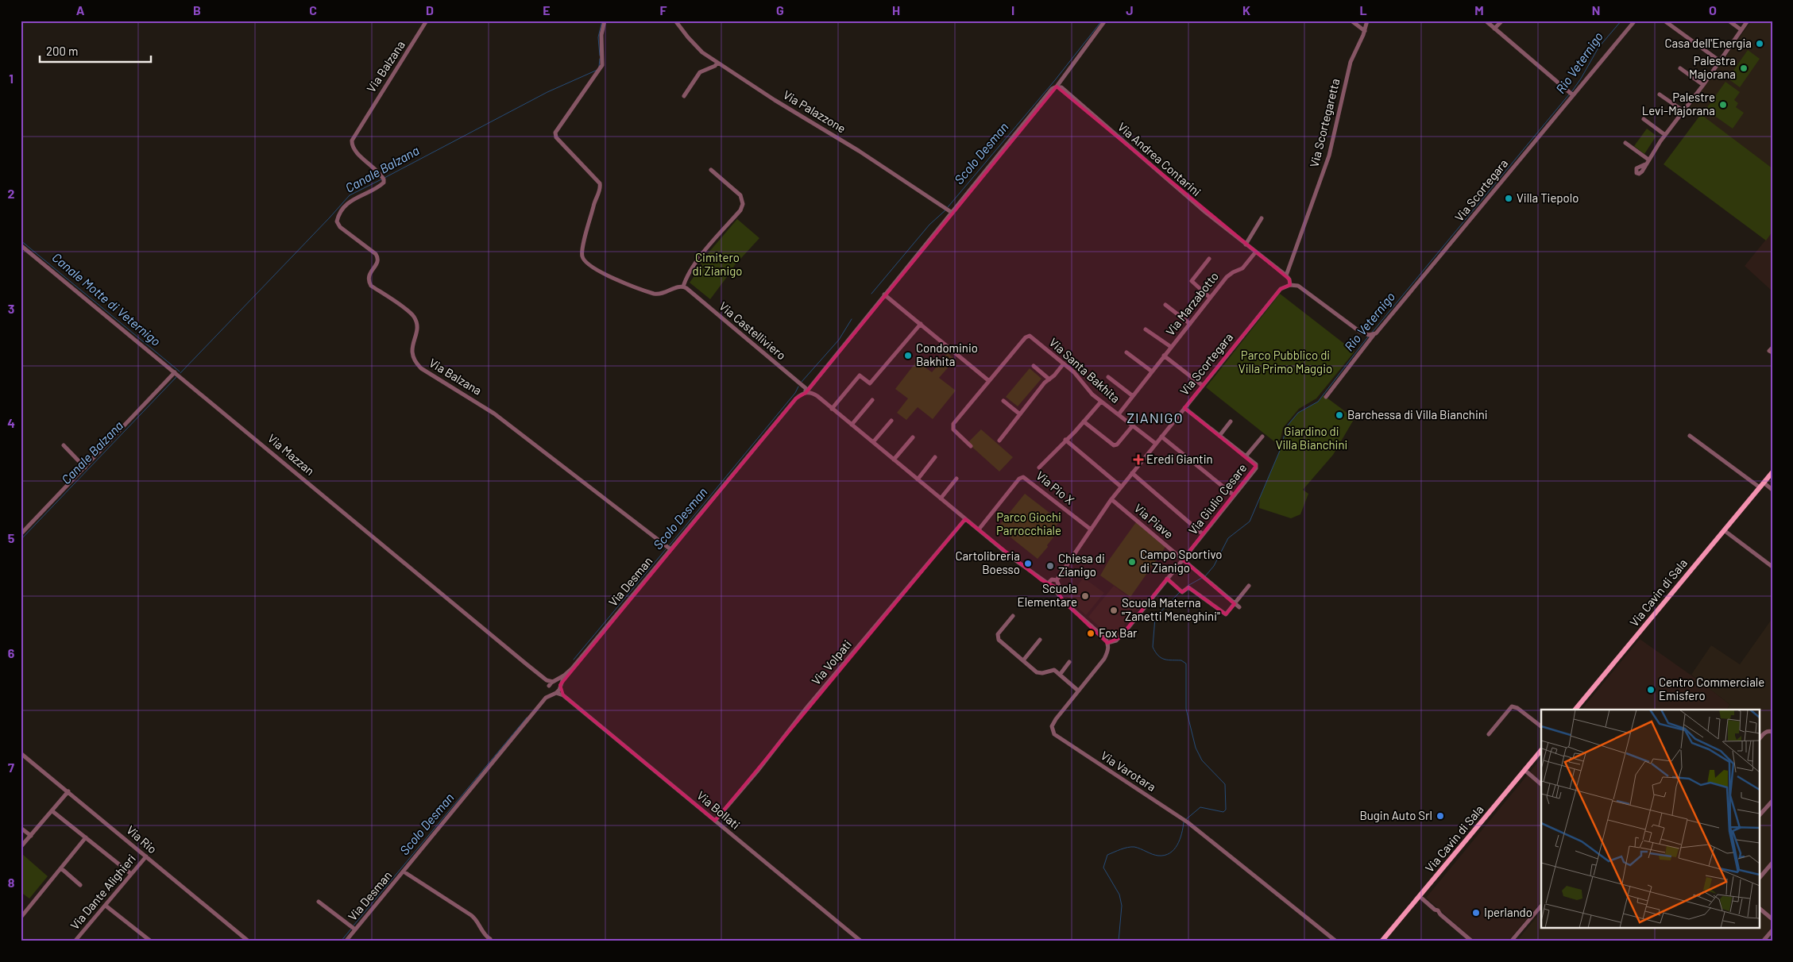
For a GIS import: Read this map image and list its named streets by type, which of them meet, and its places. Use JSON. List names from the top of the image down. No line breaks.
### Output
{"streets":{"main road":["Via Cavin di Sala"],"street":["Via Balzana","Via Palazzone","Via Scortegaretta","Via Andrea Contarini","Via Scortegara","Via Marzabotto","Via Castelliviero","Via Santa Bakhita","Via Mazzan","Via Pio X","Via Giulio Cesare","Via Piave","Via Desman","Via Volpati","Via Varotara","Via Bollati","Via Rio","Via Dante Alighieri"]},"crossings":[["Via Balzana","Via Desman"],["Via Palazzone","Via Desman"],["Via Scortegaretta","Via Andrea Contarini"],["Via Andrea Contarini","Via Scortegara"],["Via Andrea Contarini","Via Marzabotto"],["Via Andrea Contarini","Via Desman"],["Via Scortegara","Via Santa Bakhita"],["Via Scortegara","Via Pio X"],["Via Scortegara","Via Piave"],["Via Marzabotto","Via Santa Bakhita"],["Via Castelliviero","Via Desman"],["Via Mazzan","Via Desman"],["Via Giulio Cesare","Via Piave"],["Via Giulio Cesare","Via Varotara"],["Via Desman","Via Bollati"],["Via Volpati","Via Bollati"],["Via Rio","Via Dante Alighieri"]],"districts":["ZIANIGO"],"water":["Rio Veternigo","Scolo Desman","Canale Balzana","Canale Motte di Veternigo"],"parks":["Cimitero di Zianigo","Parco Pubblico di Villa Primo Maggio","Giardino di Villa Bianchini","Parco Giochi Parrocchiale"],"places":{"other":["Casa dell'Energia","Palestra Majorana","Palestre Levi-Majorana","Villa Tiepolo","Condominio Bakhita","Barchessa di Villa Bianchini","Campo Sportivo di Zianigo","Cartolibreria Boesso","Chiesa di Zianigo","Scuola Elementare","Scuola Materna \"Zanetti Meneghini\"","Fox Bar","Centro Commerciale Emisfero","Bugin Auto Srl","Iperlando"],"health":["Eredi Giantin"]},"scale_bar":"200 m","grid":{"columns":["A","B","C","D","E","F","G","H","I","J","K","L","M","N","O"],"rows":["1","2","3","4","5","6","7","8"]}}
